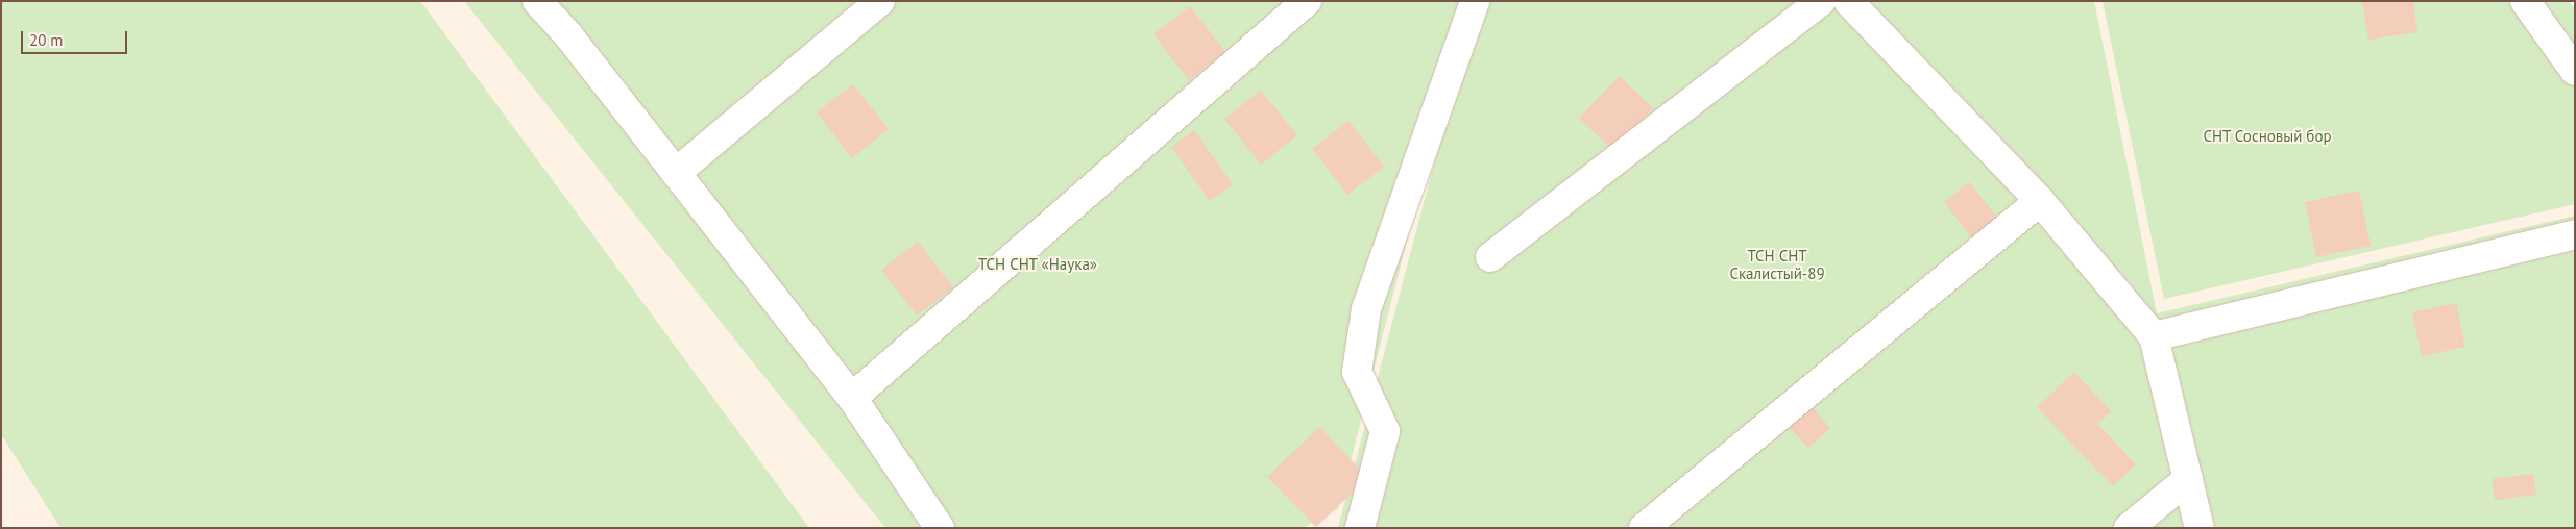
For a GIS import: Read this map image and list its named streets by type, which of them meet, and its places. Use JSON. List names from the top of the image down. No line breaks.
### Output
{"parks":["СНТ Сосновый бор","ТСН СНТ Скалистый-89","ТСН СНТ «Наука»"],"scale_bar":"20 m"}
